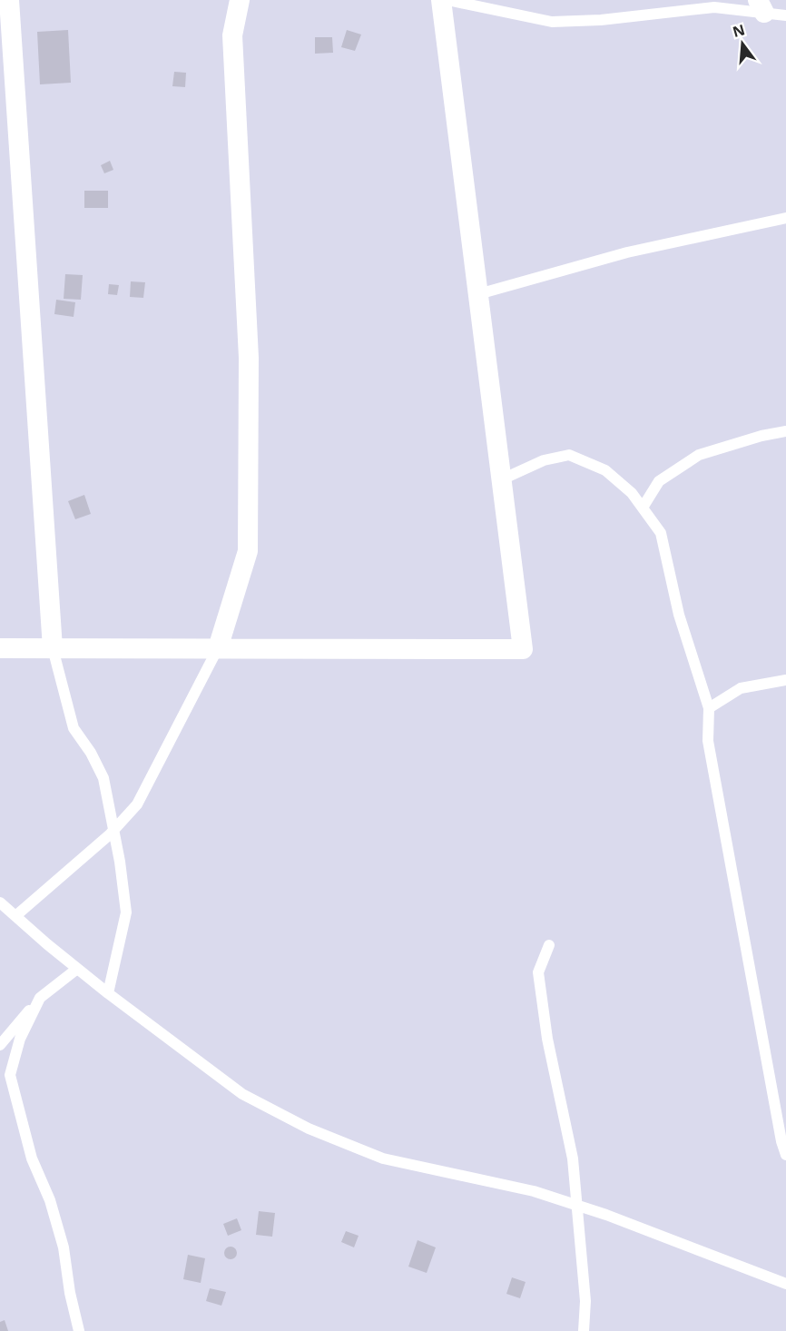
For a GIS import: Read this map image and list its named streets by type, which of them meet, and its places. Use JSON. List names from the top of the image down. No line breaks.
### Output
{"north":"top"}
